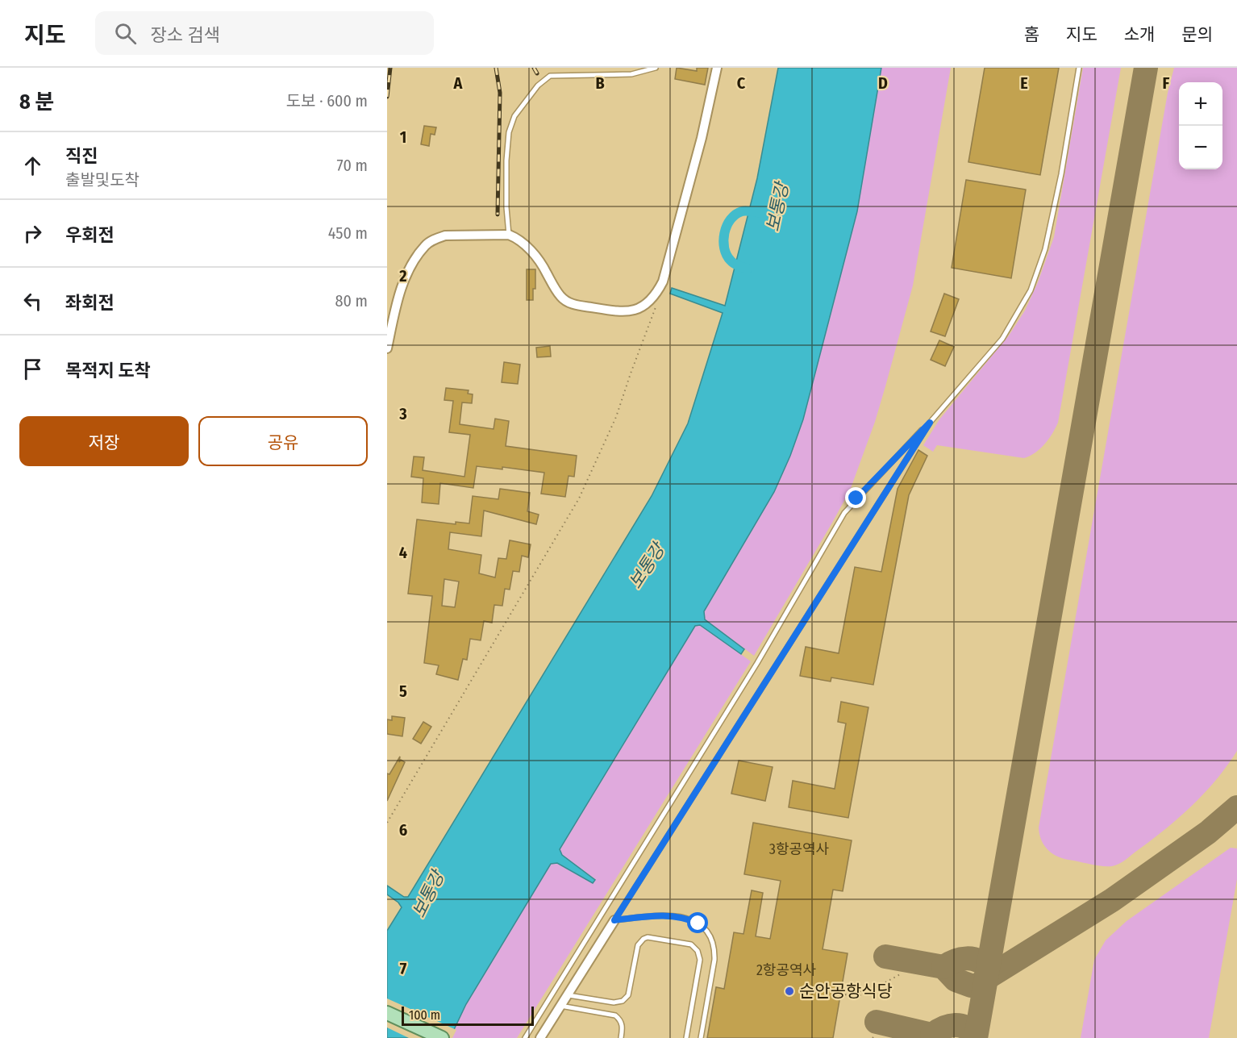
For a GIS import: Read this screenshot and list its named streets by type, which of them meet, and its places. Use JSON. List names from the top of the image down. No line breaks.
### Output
{"water":["보통강"],"places":["순안공항식당"],"house_numbers":["3항공역사","2항공역사"],"scale_bar":"100 m","page":{"header":"지도","search":"장소 검색","nav":["홈","지도","소개","문의"],"heading":["8 분","도보 · 600 m"],"map_buttons":["+","−"],"list":[["직진","출발및도착","70 m"],["우회전","450 m"],["좌회전","80 m"],"목적지 도착"],"buttons":["저장","공유"],"scale":"100 m"},"grid":{"columns":["A","B","C","D","E","F"],"rows":["1","2","3","4","5","6","7"]}}
